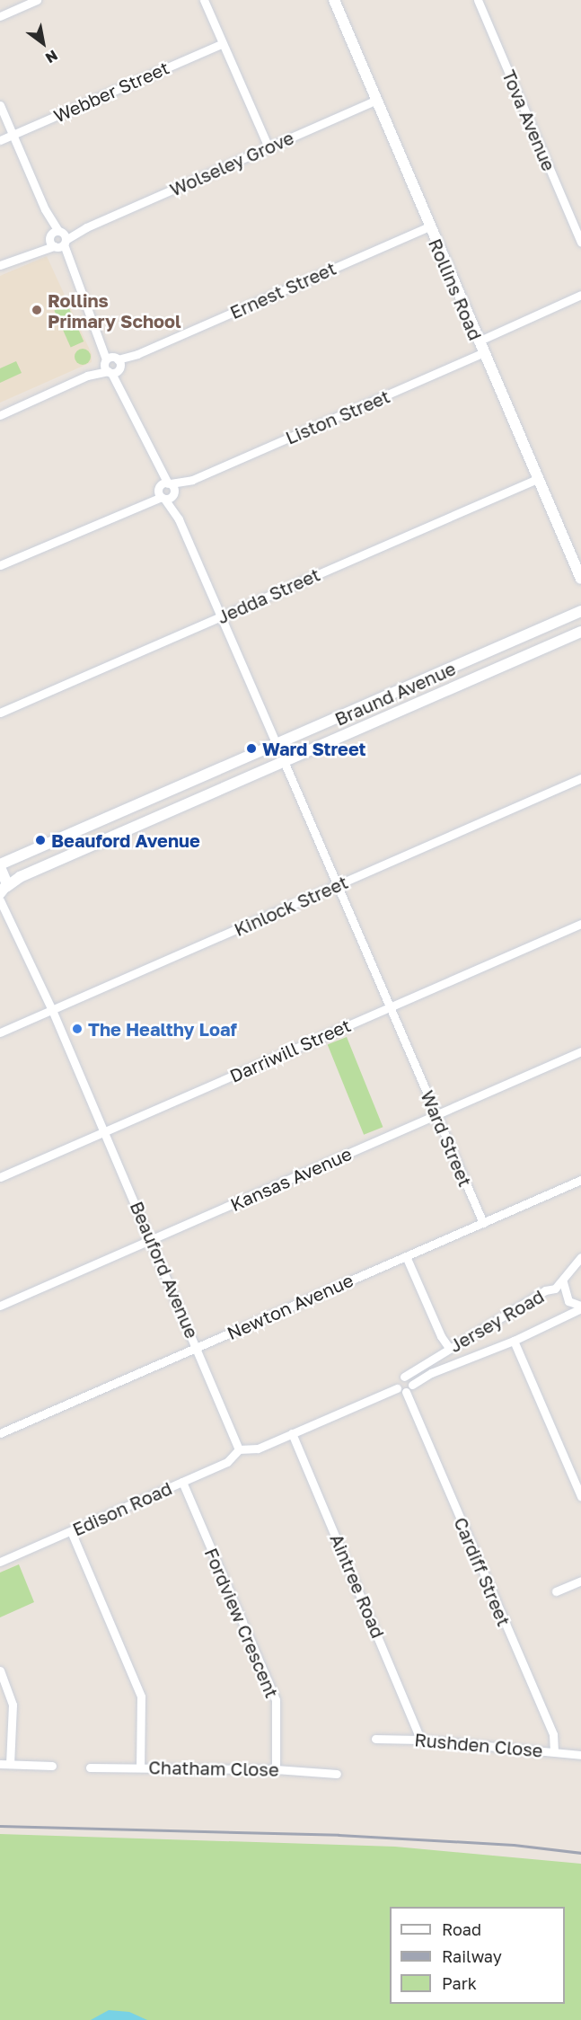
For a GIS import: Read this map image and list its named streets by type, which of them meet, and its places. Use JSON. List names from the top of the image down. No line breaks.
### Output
{"streets":{"street":["Webber Street","Tova Avenue","Wolseley Grove","Rollins Road","Ernest Street","Liston Street","Jedda Street","Braund Avenue","Kinlock Street","Darriwill Street","Ward Street","Kansas Avenue","Beauford Avenue","Newton Avenue","Jersey Road","Edison Road","Cardiff Street","Aintree Road","Fordview Crescent","Rushden Close","Chatham Close"]},"crossings":[["Webber Street","Ward Street"],["Wolseley Grove","Rollins Road"],["Wolseley Grove","Ward Street"],["Rollins Road","Ernest Street"],["Rollins Road","Liston Street"],["Rollins Road","Jedda Street"],["Ernest Street","Ward Street"],["Liston Street","Ward Street"],["Jedda Street","Ward Street"],["Braund Avenue","Ward Street"],["Braund Avenue","Beauford Avenue"],["Kinlock Street","Ward Street"],["Kinlock Street","Beauford Avenue"],["Darriwill Street","Ward Street"],["Darriwill Street","Beauford Avenue"],["Ward Street","Kansas Avenue"],["Ward Street","Newton Avenue"],["Kansas Avenue","Beauford Avenue"],["Beauford Avenue","Newton Avenue"],["Beauford Avenue","Edison Road"],["Edison Road","Aintree Road"],["Edison Road","Fordview Crescent"],["Cardiff Street","Rushden Close"],["Aintree Road","Rushden Close"],["Fordview Crescent","Chatham Close"]],"places":["Rollins Primary School","Ward Street","Beauford Avenue","The Healthy Loaf"],"legend":["Road","Railway","Park"],"north":"bottom right"}
